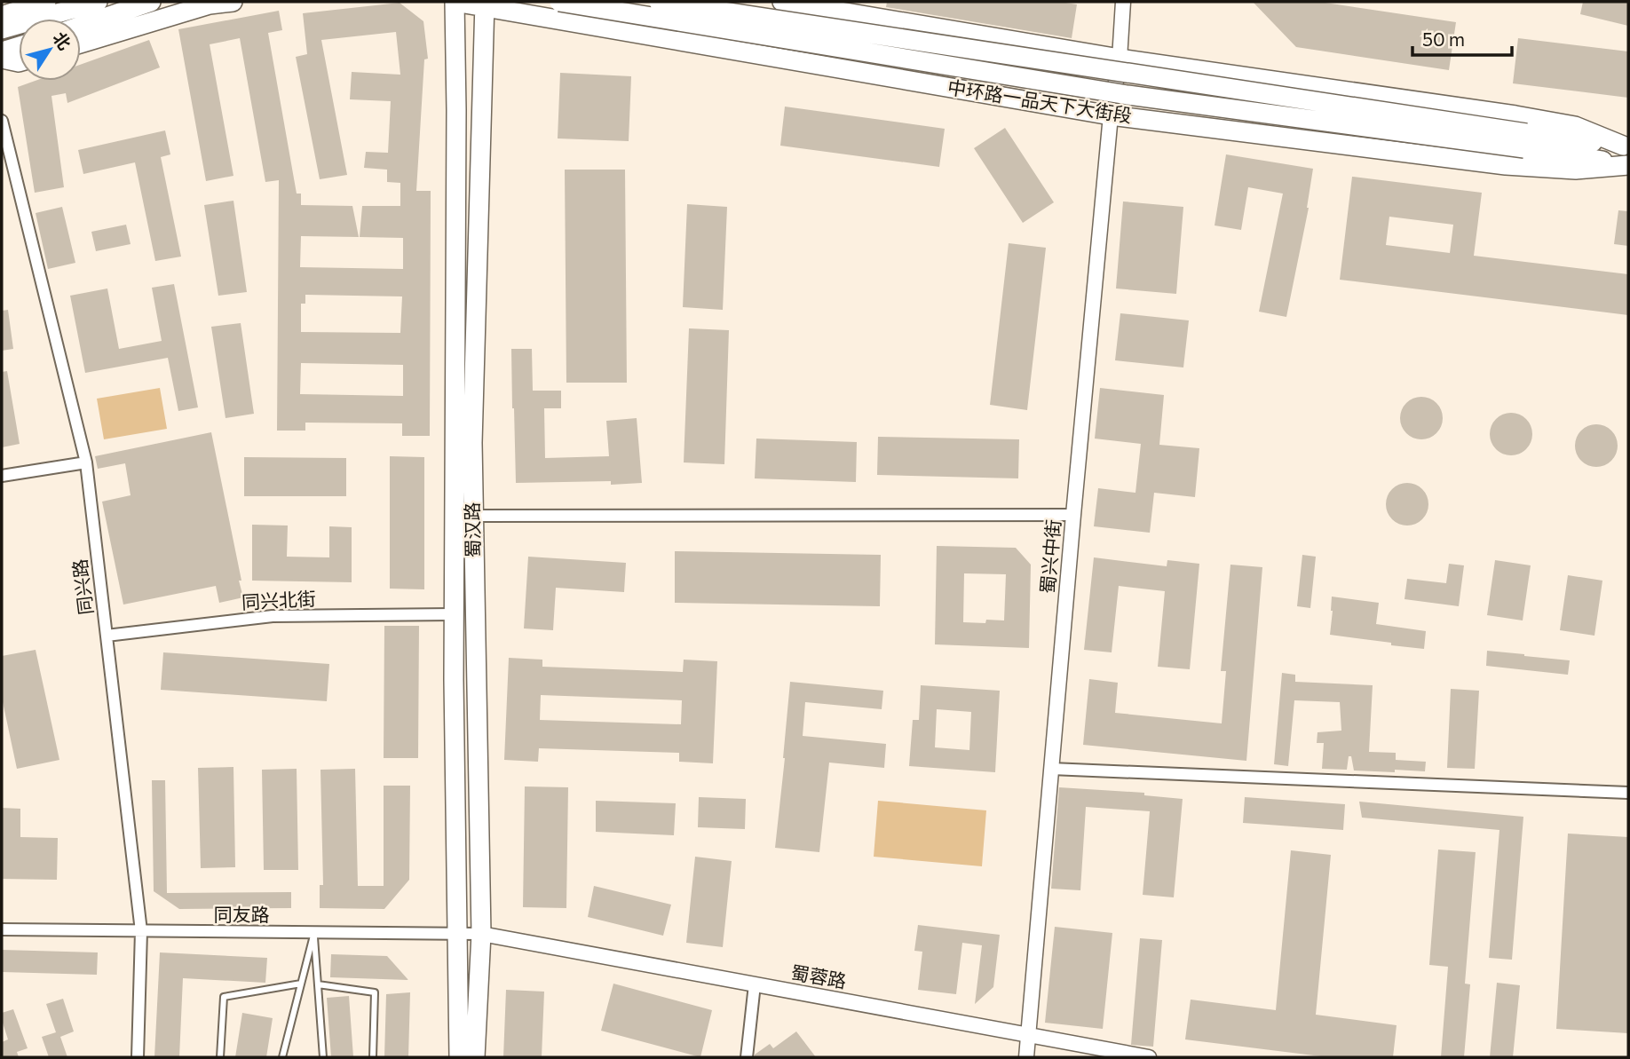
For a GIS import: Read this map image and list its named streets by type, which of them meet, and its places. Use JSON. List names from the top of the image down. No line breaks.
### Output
{"streets":{"main road":["中环路一品天下大街段","蜀汉路"],"street":["蜀兴中街","同兴路","同兴北街","同友路","蜀蓉路"]},"crossings":[["中环路一品天下大街段","蜀汉路"],["中环路一品天下大街段","蜀兴中街"],["蜀汉路","同兴北街"],["蜀汉路","同友路"],["蜀汉路","蜀蓉路"],["蜀兴中街","蜀蓉路"],["同兴路","同兴北街"],["同兴路","同友路"],["同友路","蜀蓉路"]],"scale_bar":"50 m","north":"top right"}
